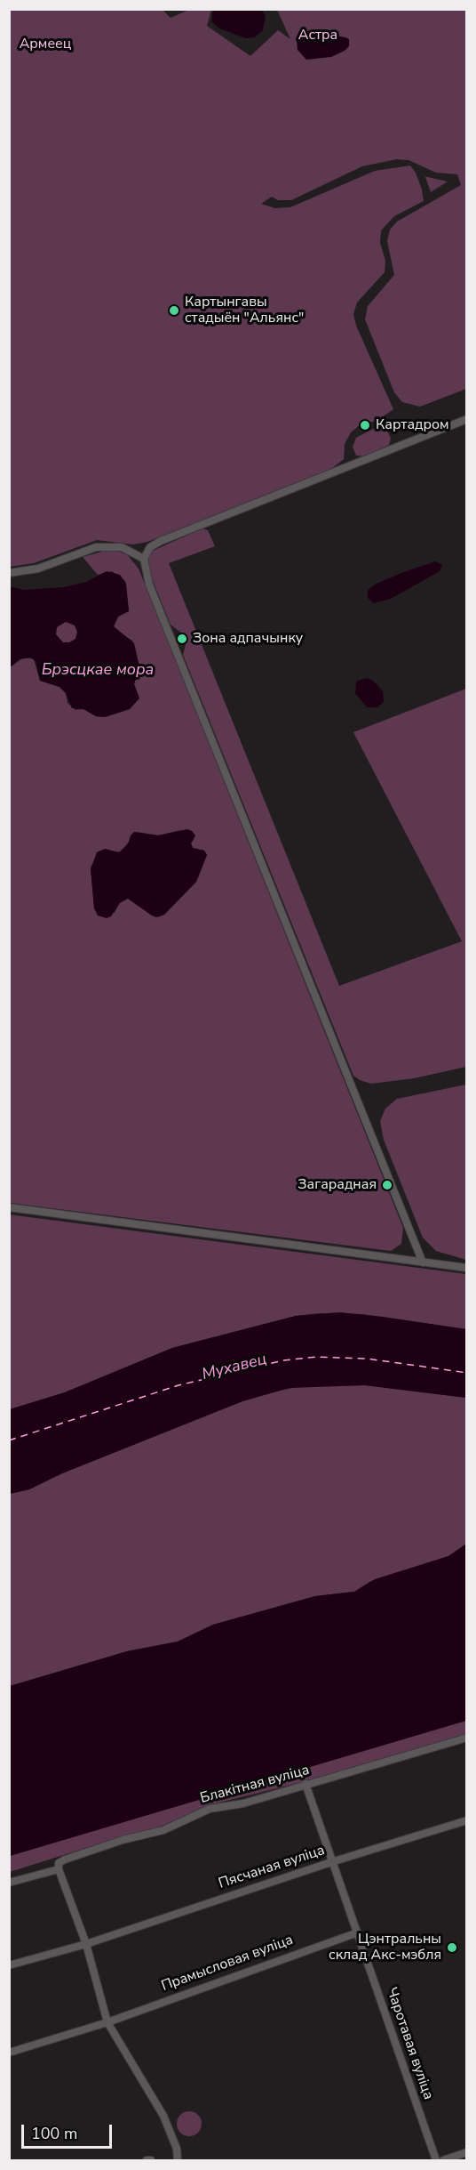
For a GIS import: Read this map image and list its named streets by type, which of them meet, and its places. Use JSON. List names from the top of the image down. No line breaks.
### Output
{"streets":{"street":["Блакітная вуліца","Пясчаная вуліца","Прамысловая вуліца","Чаротавая вуліца"]},"crossings":[["Блакітная вуліца","Чаротавая вуліца"],["Пясчаная вуліца","Чаротавая вуліца"],["Прамысловая вуліца","Чаротавая вуліца"]],"water":["Брэсцкае мора","Мухавец"],"parks":["Астра","Армеец"],"places":["Картынгавы стадыён \"Альянс\"","Картадром","Зона адпачынку","Загарадная","Цэнтральны склад Акс-мэбля"],"scale_bar":"100 m"}
